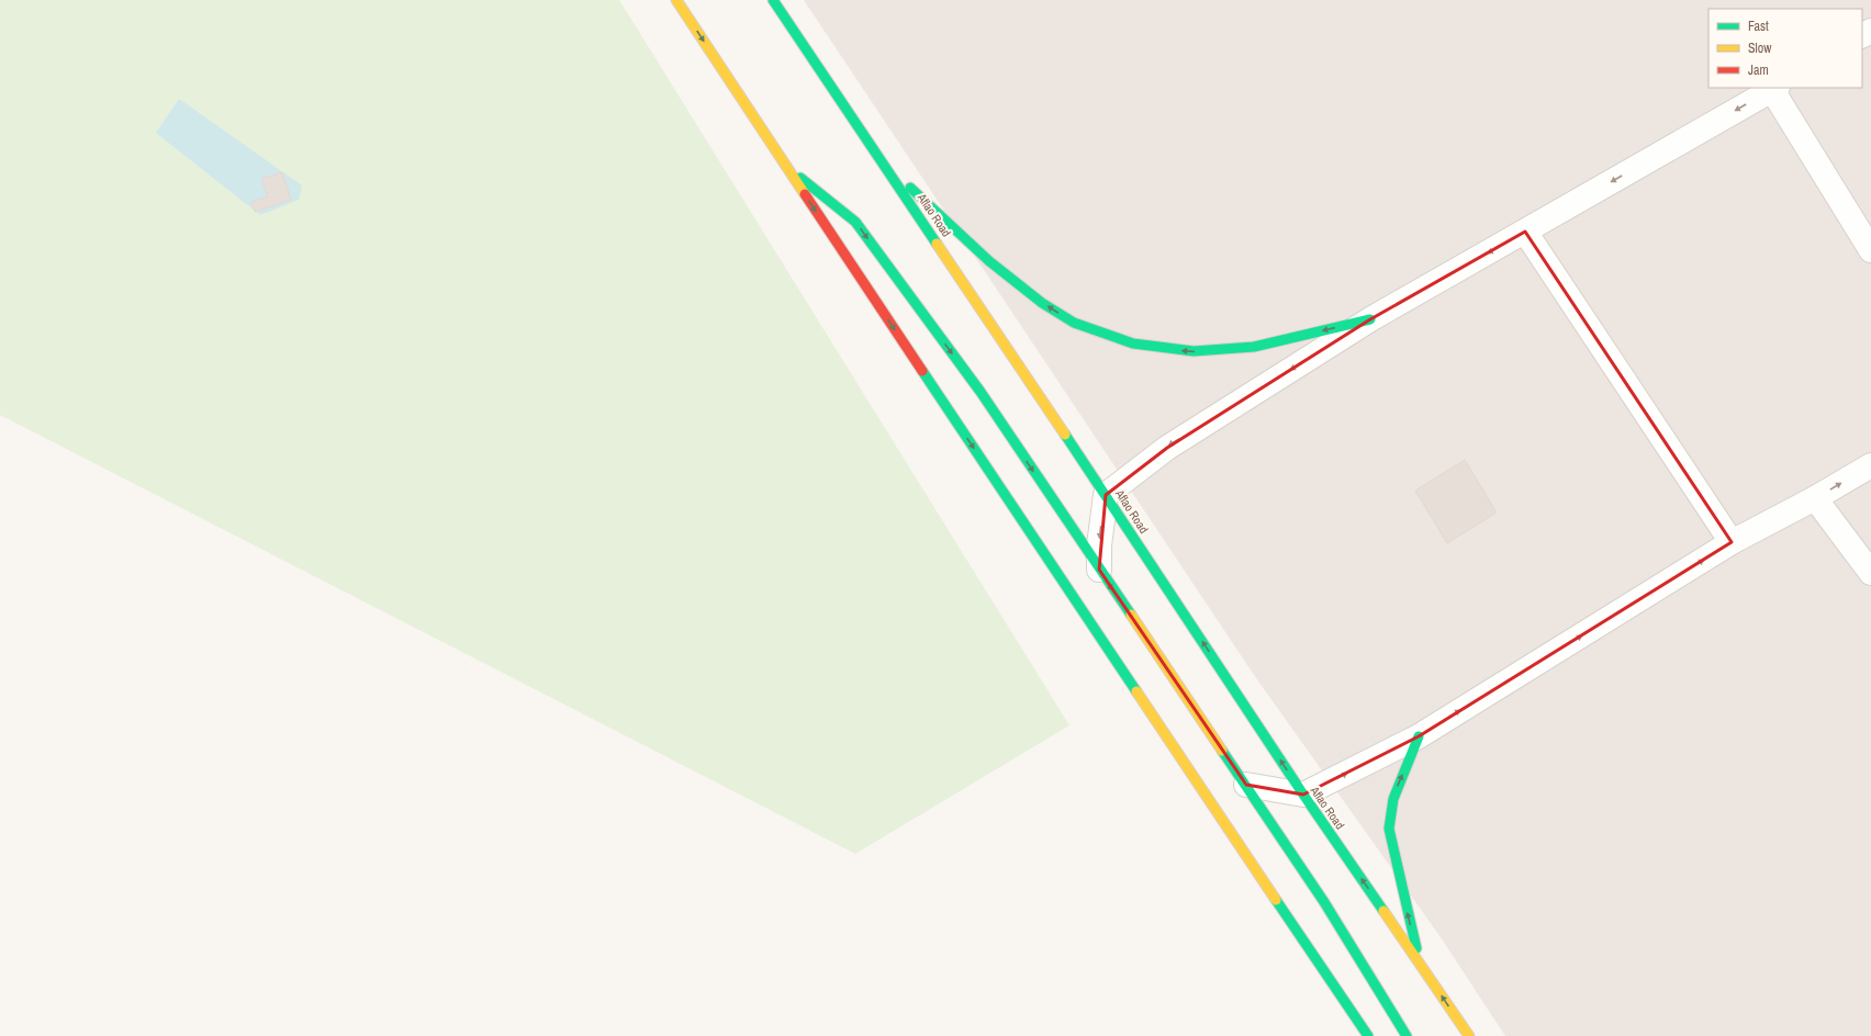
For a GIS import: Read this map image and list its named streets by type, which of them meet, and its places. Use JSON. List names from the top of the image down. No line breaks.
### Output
{"streets":{"highway":["Aflao Road"]},"legend":["Fast","Slow","Jam"]}
